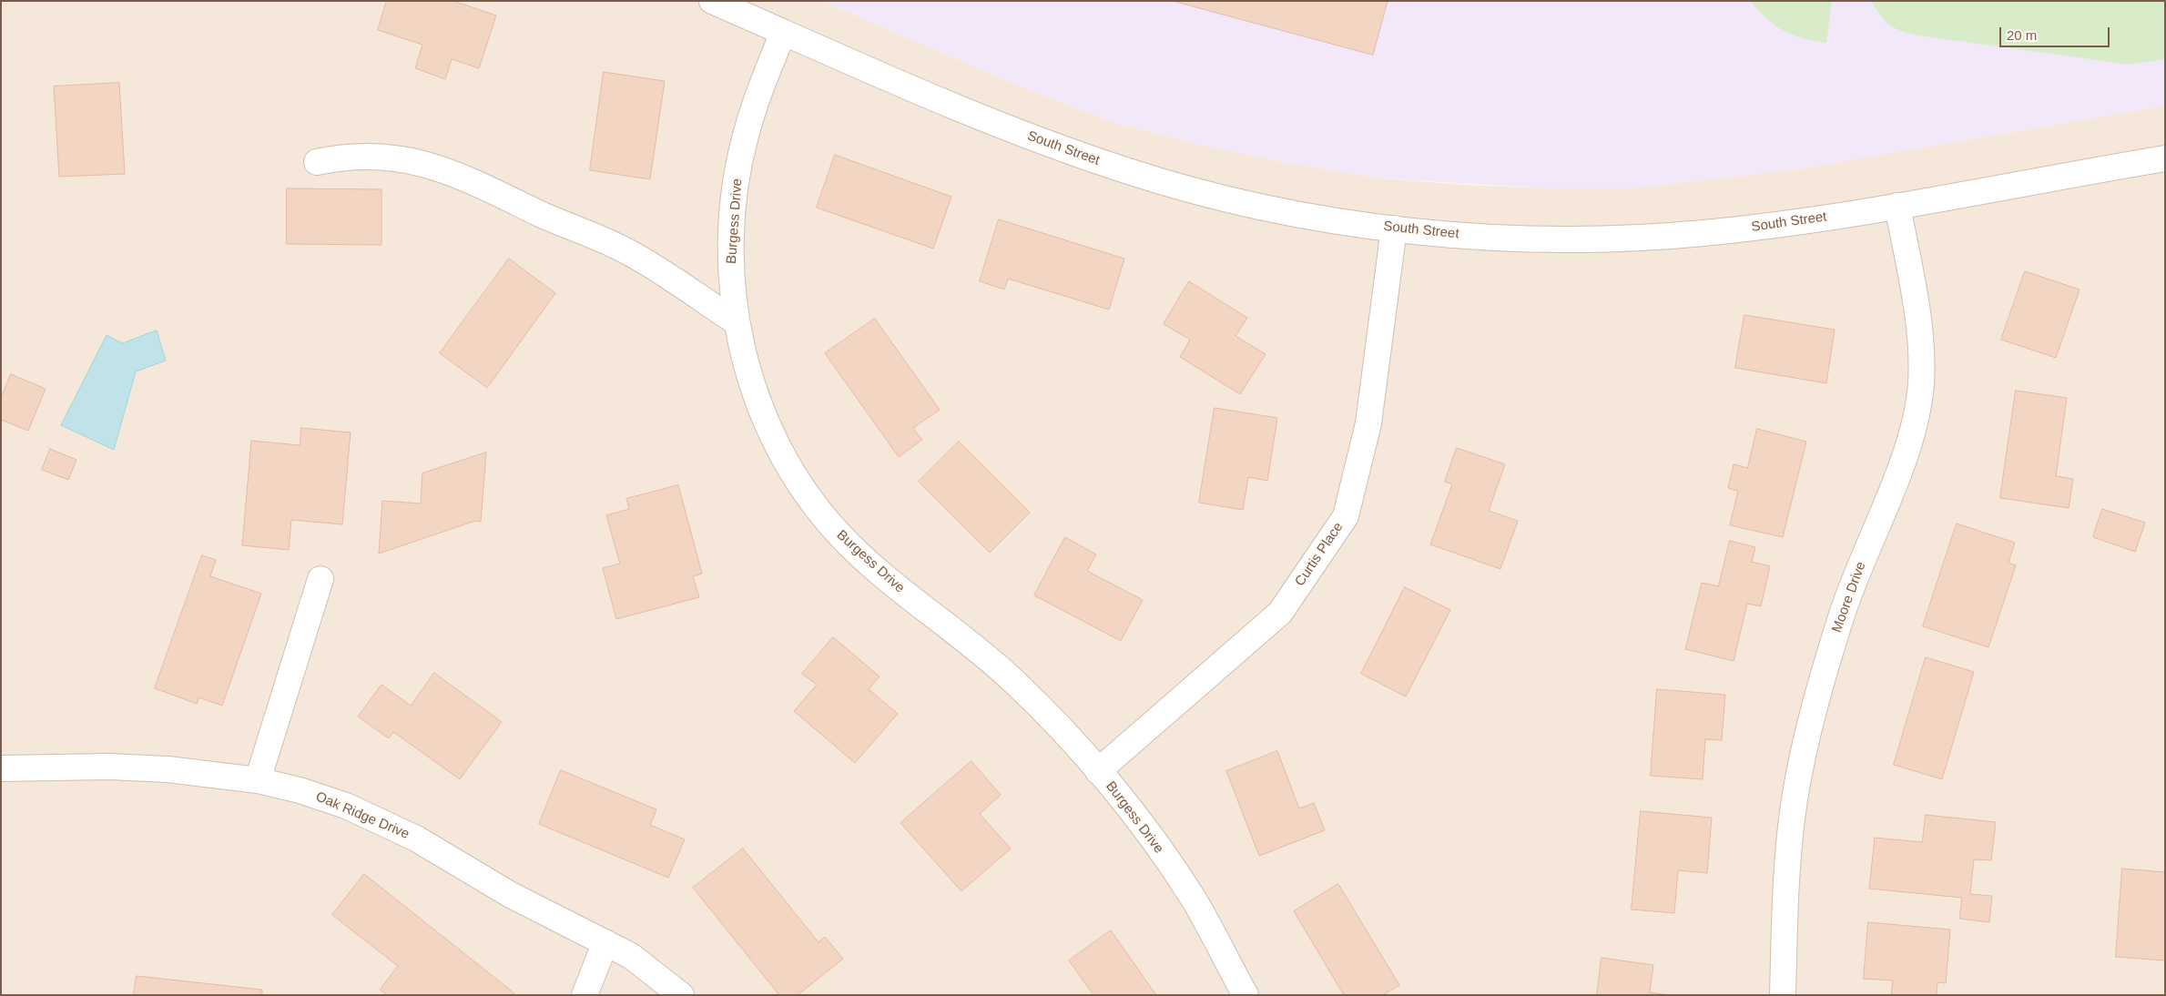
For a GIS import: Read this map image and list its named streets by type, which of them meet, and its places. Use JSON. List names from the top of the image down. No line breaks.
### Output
{"streets":{"street":["South Street","Burgess Drive","Curtis Place","Moore Drive","Oak Ridge Drive"]},"crossings":[["South Street","Burgess Drive"],["South Street","Curtis Place"],["South Street","Moore Drive"],["Burgess Drive","Curtis Place"]],"scale_bar":"20 m"}
